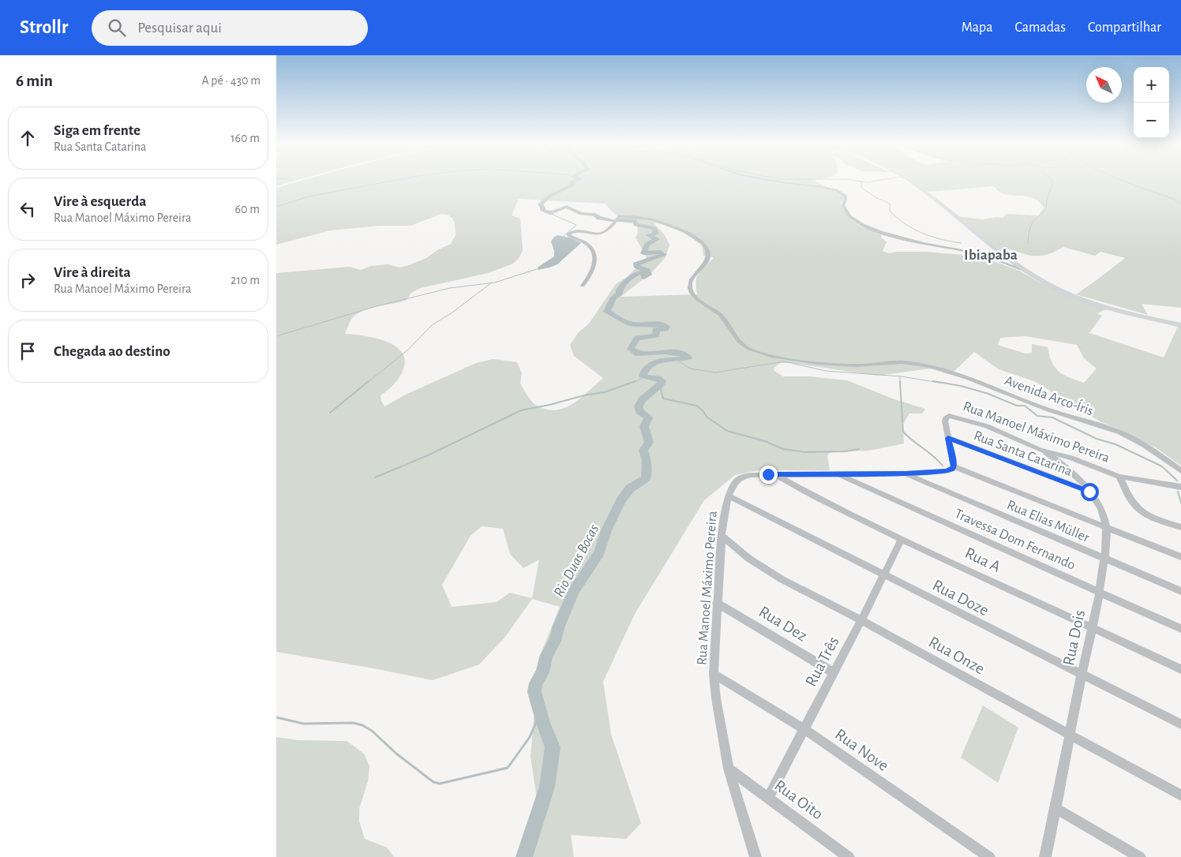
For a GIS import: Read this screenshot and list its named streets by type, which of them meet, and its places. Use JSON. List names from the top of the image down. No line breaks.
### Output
{"streets":{"street":["Avenida Arco-Íris","Rua Manoel Máximo Pereira","Rua Santa Catarina","Rua Elias Müller","Travessa Dom Fernando","Rua A","Rua Doze","Rua Dez","Rua Dois","Rua Onze","Rua Três","Rua Nove","Rua Oito"]},"crossings":[["Rua Manoel Máximo Pereira","Rua Santa Catarina"],["Rua Manoel Máximo Pereira","Rua Elias Müller"],["Rua Manoel Máximo Pereira","Travessa Dom Fernando"],["Rua Manoel Máximo Pereira","Rua A"],["Rua Manoel Máximo Pereira","Rua Doze"],["Rua Manoel Máximo Pereira","Rua Dez"],["Rua Manoel Máximo Pereira","Rua Dois"],["Rua Manoel Máximo Pereira","Rua Onze"],["Rua Manoel Máximo Pereira","Rua Nove"],["Rua Manoel Máximo Pereira","Rua Oito"],["Rua Santa Catarina","Rua Dois"],["Rua Elias Müller","Rua Dois"],["Travessa Dom Fernando","Rua Dois"],["Rua A","Rua Dois"],["Rua A","Rua Três"],["Rua Doze","Rua Dois"],["Rua Doze","Rua Três"],["Rua Dez","Rua Três"],["Rua Dois","Rua Onze"],["Rua Onze","Rua Três"],["Rua Três","Rua Nove"],["Rua Três","Rua Oito"]],"districts":["Ibiapaba"],"water":["Rio Duas Bocas"],"north":"top left","page":{"header":"Strollr","search":"Pesquisar aqui","nav":["Mapa","Camadas","Compartilhar"],"heading":["6 min","A pé · 430 m"],"map_buttons":["+","−"],"list":[["Siga em frente","Rua Santa Catarina","160 m"],["Vire à esquerda","Rua Manoel Máximo Pereira","60 m"],["Vire à direita","Rua Manoel Máximo Pereira","210 m"],"Chegada ao destino"]}}
